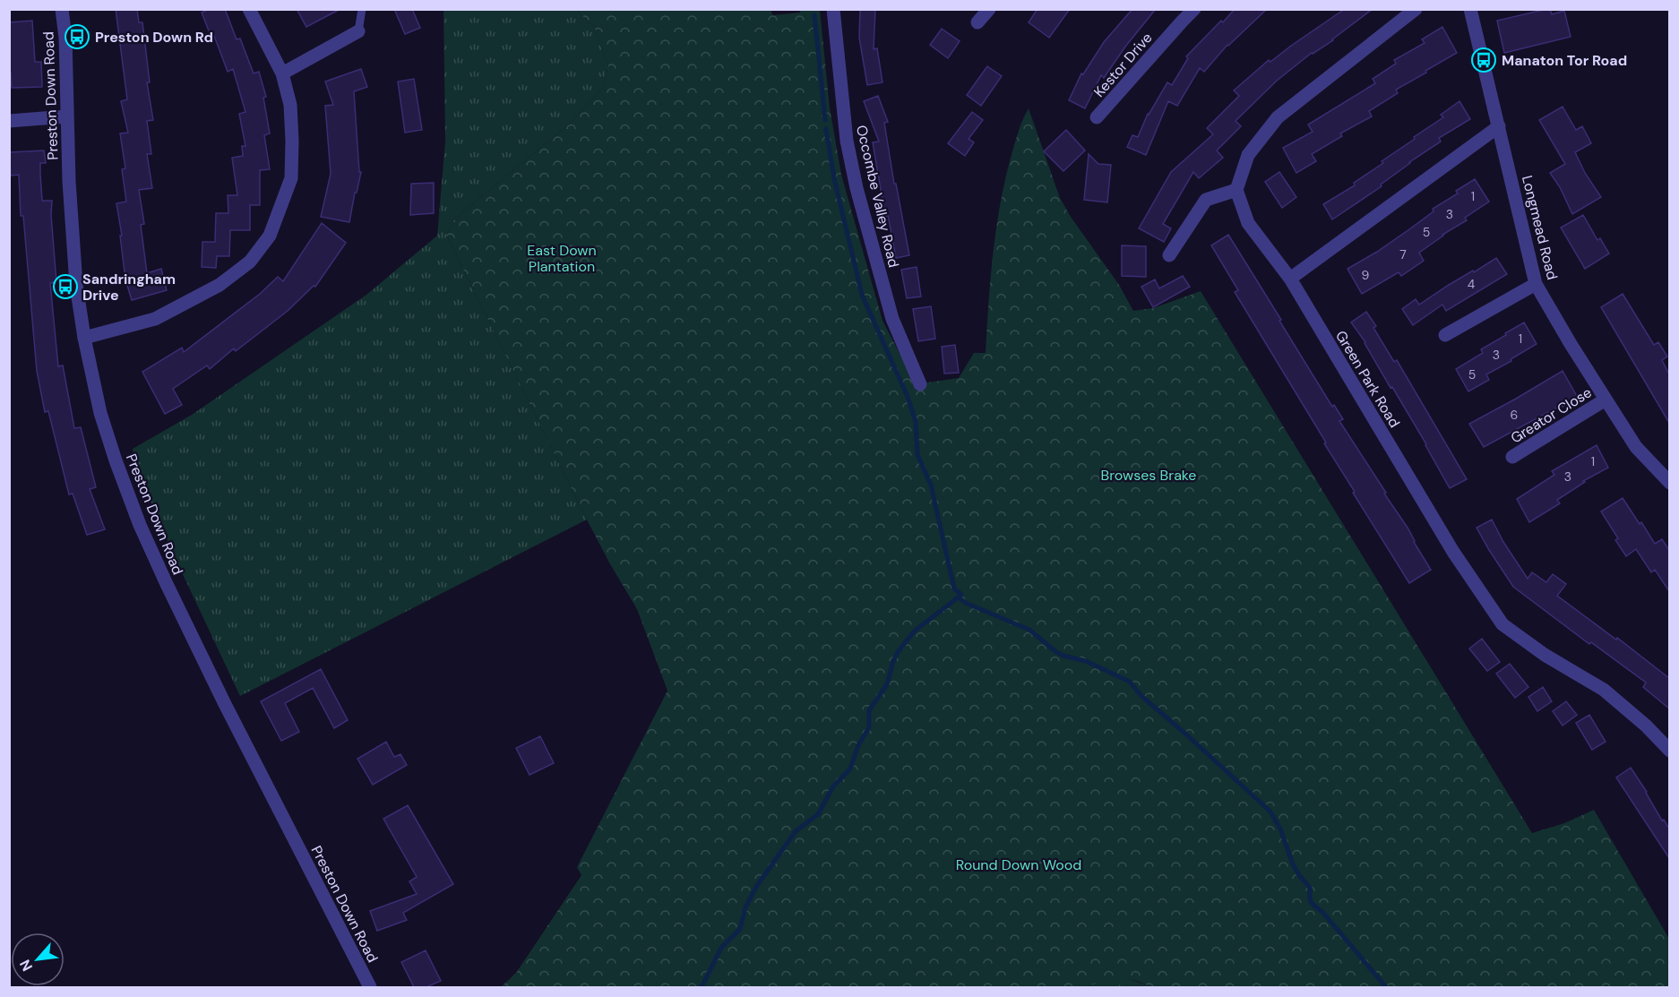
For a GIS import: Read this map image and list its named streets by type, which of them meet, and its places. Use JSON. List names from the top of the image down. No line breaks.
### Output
{"streets":{"street":["Kestor Drive","Preston Down Road","Occombe Valley Road","Longmead Road","Green Park Road","Greator Close"]},"crossings":[["Longmead Road","Greator Close"]],"parks":["East Down Plantation","Browses Brake","Round Down Wood"],"places":{"bus stop":["Preston Down Rd","Manaton Tor Road","Sandringham Drive"]},"house_numbers":["1","3","5","7","9","4","1","3","5","6","1","3"],"north":"bottom left"}
